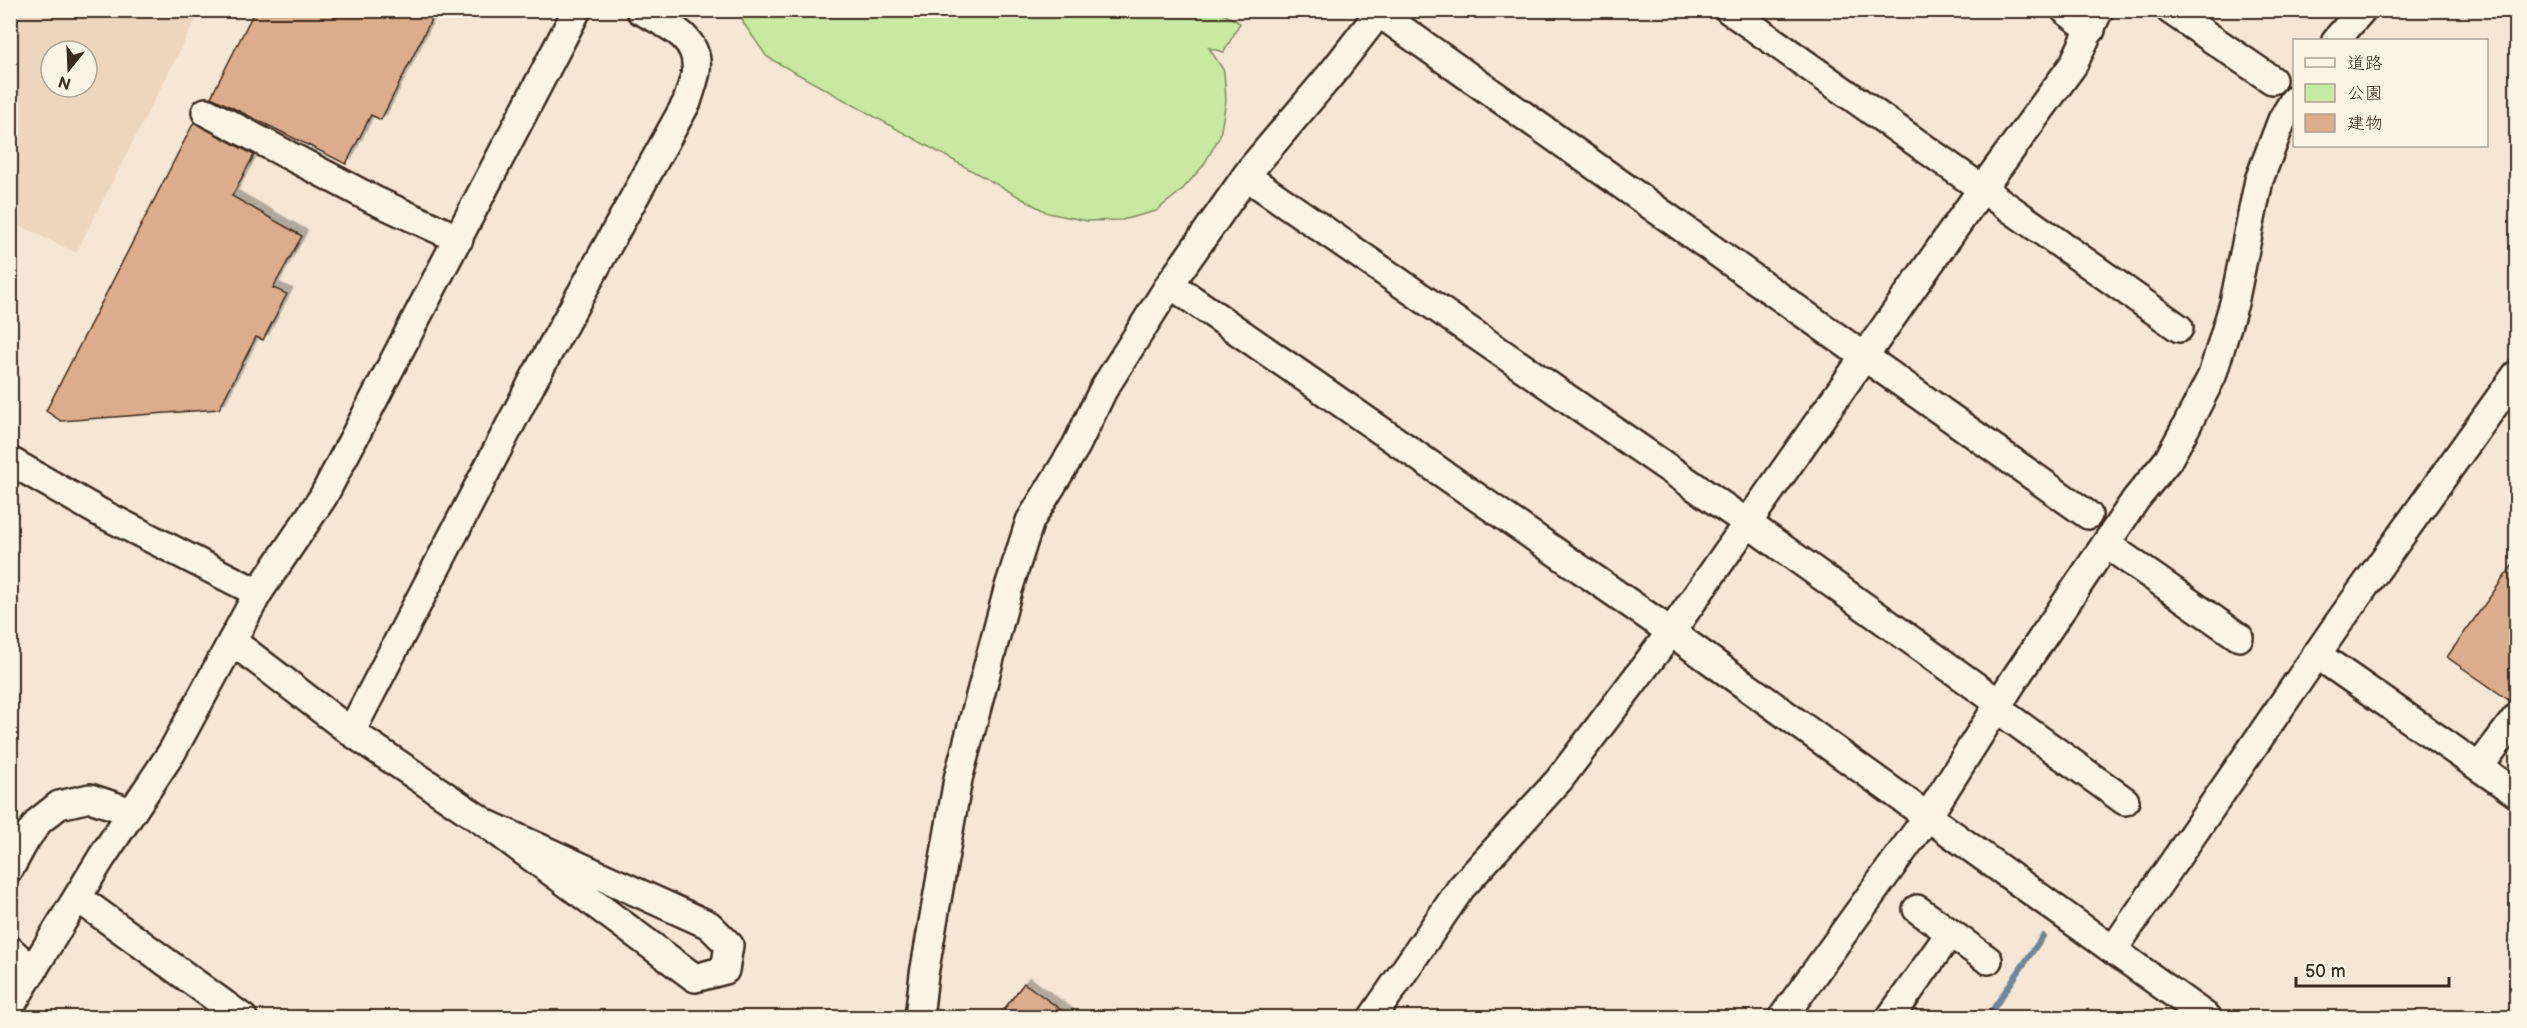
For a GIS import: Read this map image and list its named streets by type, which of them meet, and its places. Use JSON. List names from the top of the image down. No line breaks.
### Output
{"legend":["道路","公園","建物"],"scale_bar":"50 m","north":"bottom"}
